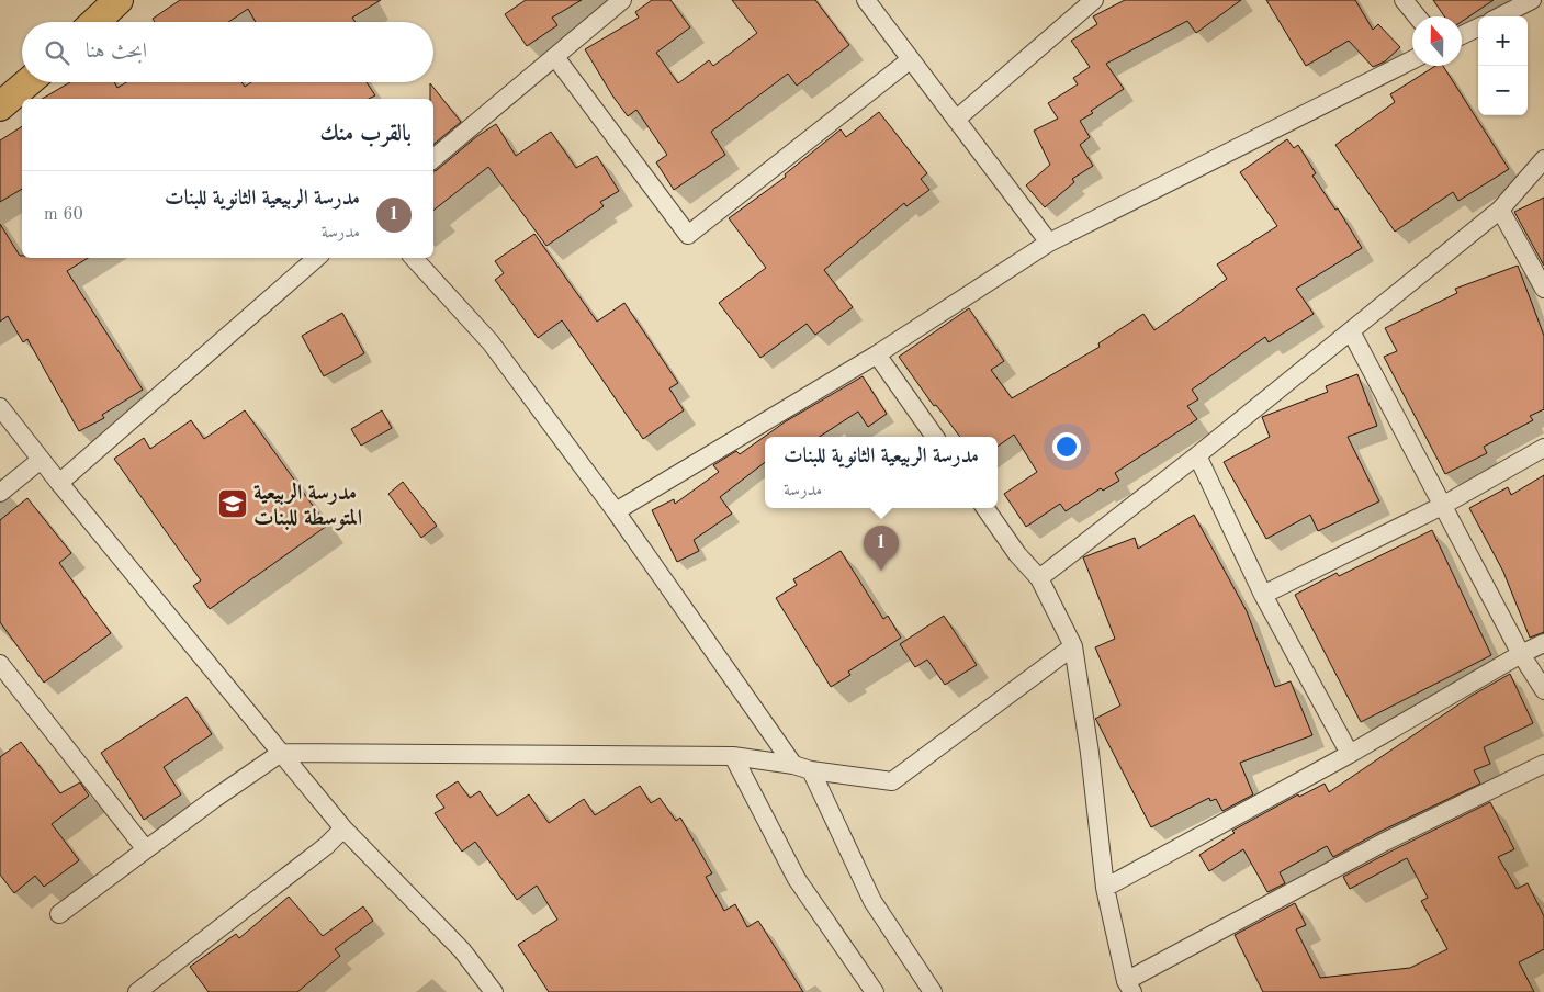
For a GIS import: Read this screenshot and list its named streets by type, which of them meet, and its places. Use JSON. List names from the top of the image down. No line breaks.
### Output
{"places":{"school or university":["مدرسة الربيعية المتوسطة للبنات"]},"north":"top","page":{"map_buttons":["+","−"],"search":"ابحث هنا","heading":"بالقرب منك","list":[{"mark":"1","name":"مدرسة الربيعية الثانوية للبنات","note":"مدرسة","value":"60 m"}],"popup":["مدرسة الربيعية الثانوية للبنات","مدرسة"],"pins":"1"}}
